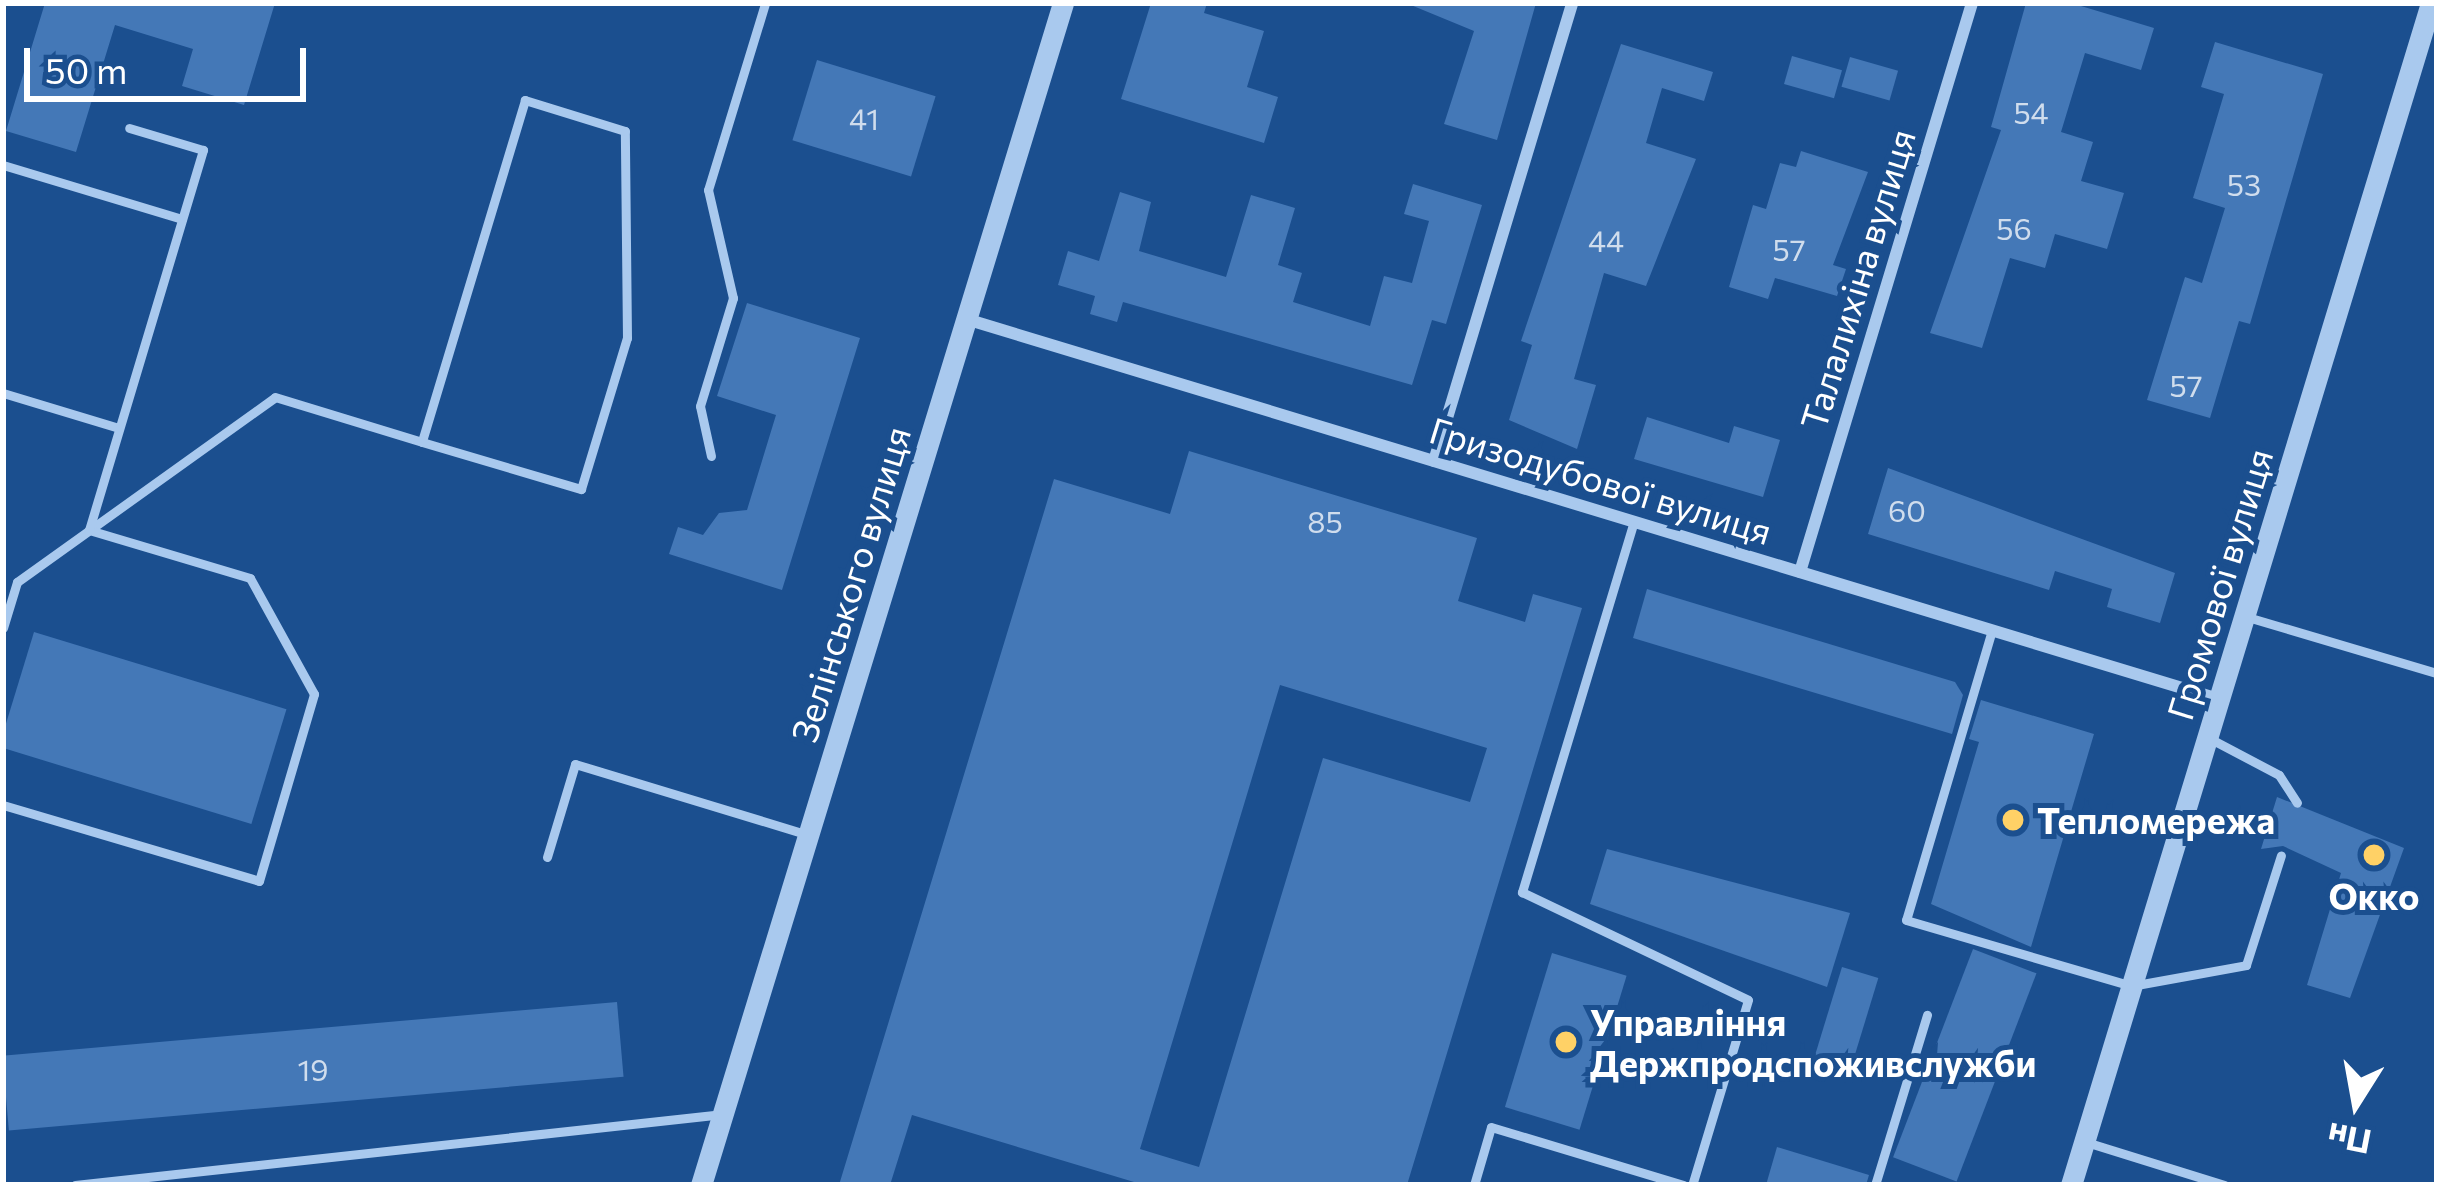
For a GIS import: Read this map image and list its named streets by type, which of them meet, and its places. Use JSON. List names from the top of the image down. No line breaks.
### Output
{"streets":{"street":["Талалихіна вулиця","Гризодубової вулиця","Зелінського вулиця","Громової вулиця"]},"crossings":[["Талалихіна вулиця","Гризодубової вулиця"],["Гризодубової вулиця","Зелінського вулиця"],["Гризодубової вулиця","Громової вулиця"]],"places":["Тепломережа","Окко","Управління Держпродспоживслужби"],"house_numbers":["54","41","53","56","44","57","57","60","85","19"],"scale_bar":"50 m","north":"bottom"}
